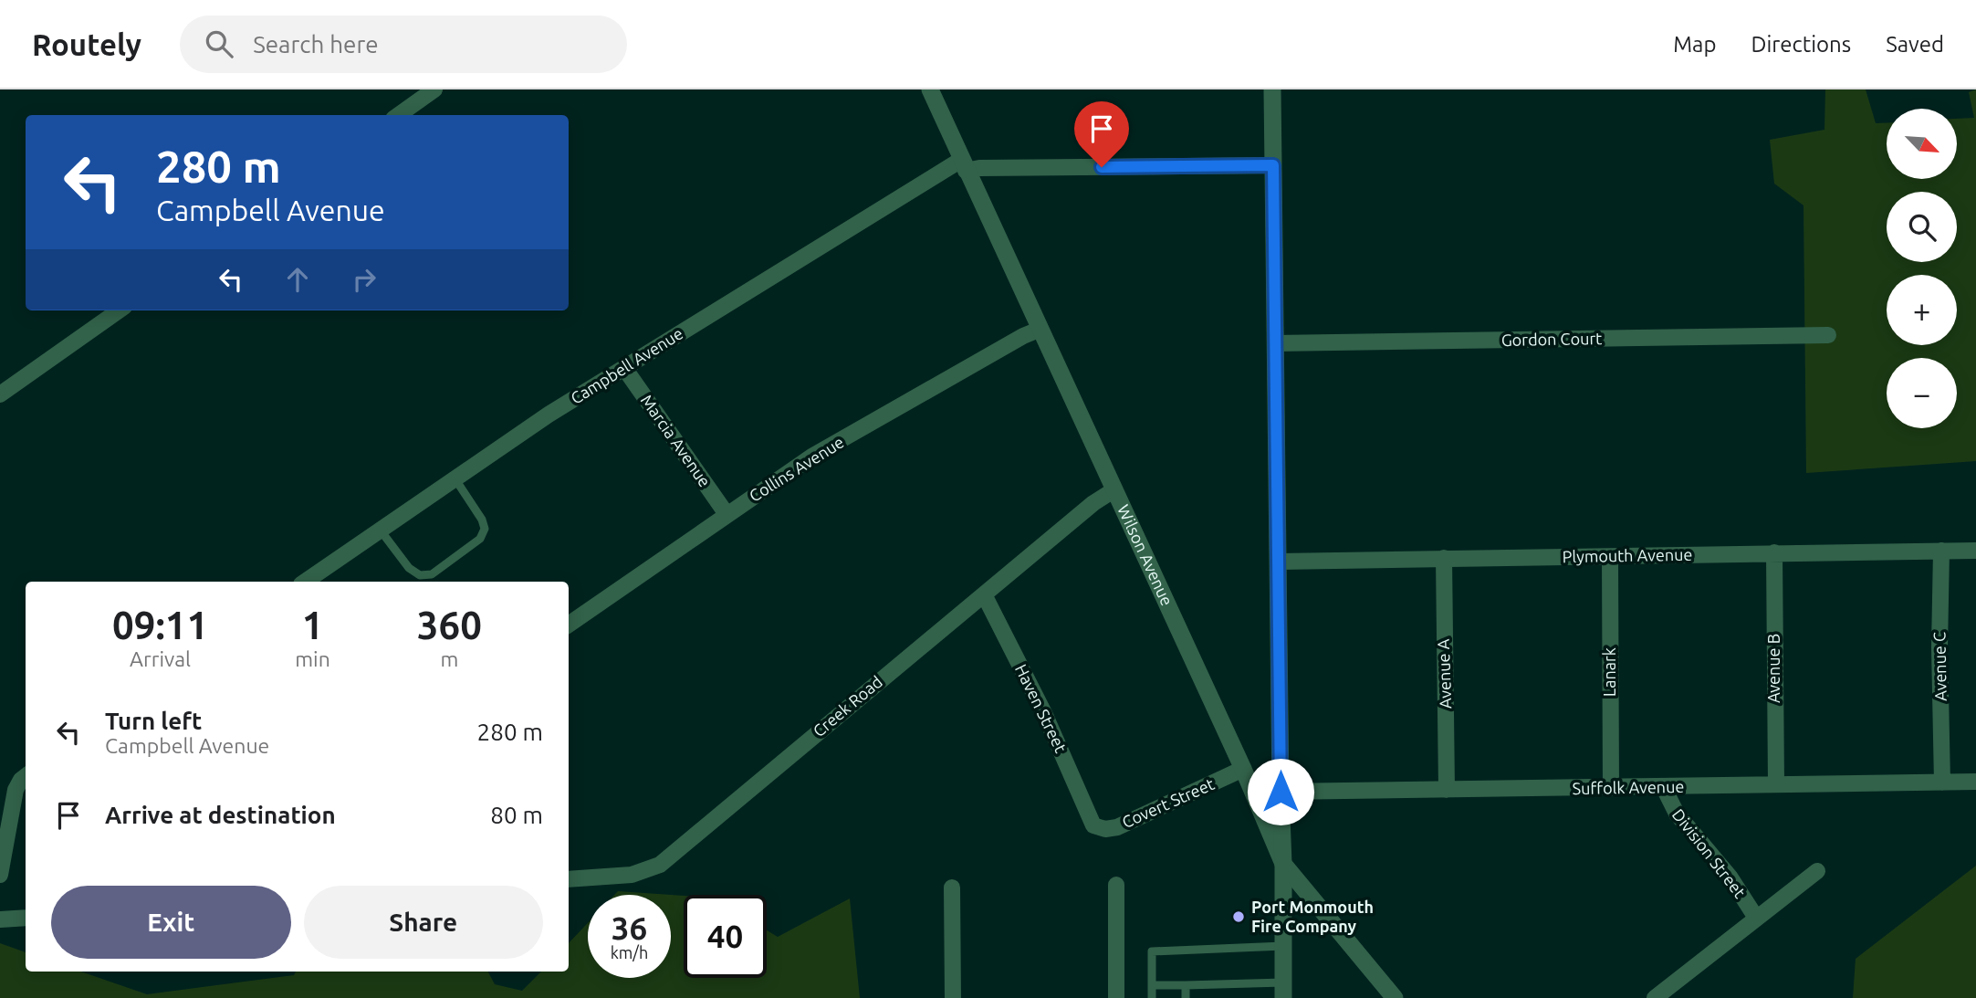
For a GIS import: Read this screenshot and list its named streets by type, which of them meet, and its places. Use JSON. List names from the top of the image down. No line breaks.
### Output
{"streets":{"street":["Gordon Court","Campbell Avenue","Marcia Avenue","Collins Avenue","Wilson Avenue","Plymouth Avenue","Avenue C","Avenue B","Lanark","Avenue A","Creek Road","Haven Street","Suffolk Avenue","Covert Street","Division Street"]},"crossings":[["Campbell Avenue","Marcia Avenue"],["Campbell Avenue","Wilson Avenue"],["Marcia Avenue","Collins Avenue"],["Collins Avenue","Wilson Avenue"],["Wilson Avenue","Creek Road"],["Wilson Avenue","Covert Street"],["Plymouth Avenue","Avenue C"],["Plymouth Avenue","Avenue B"],["Plymouth Avenue","Lanark"],["Plymouth Avenue","Avenue A"],["Avenue C","Suffolk Avenue"],["Avenue B","Suffolk Avenue"],["Lanark","Suffolk Avenue"],["Avenue A","Suffolk Avenue"],["Creek Road","Haven Street"],["Haven Street","Covert Street"],["Suffolk Avenue","Division Street"]],"places":["Port Monmouth Fire Company"],"north":"bottom right","page":{"header":"Routely","search":"Search here","nav":["Map","Directions","Saved"],"map_buttons":["+","−"],"turn":["280 m","Campbell Avenue"],"eta":["09:11","Arrival","1","min","360","m"],"list":[{"name":"Turn left","note":"Campbell Avenue","value":"280 m"},{"name":"Arrive at destination","value":"80 m"}],"buttons":["Exit","Share"],"speed":"36 km/h","limit":"40"}}
